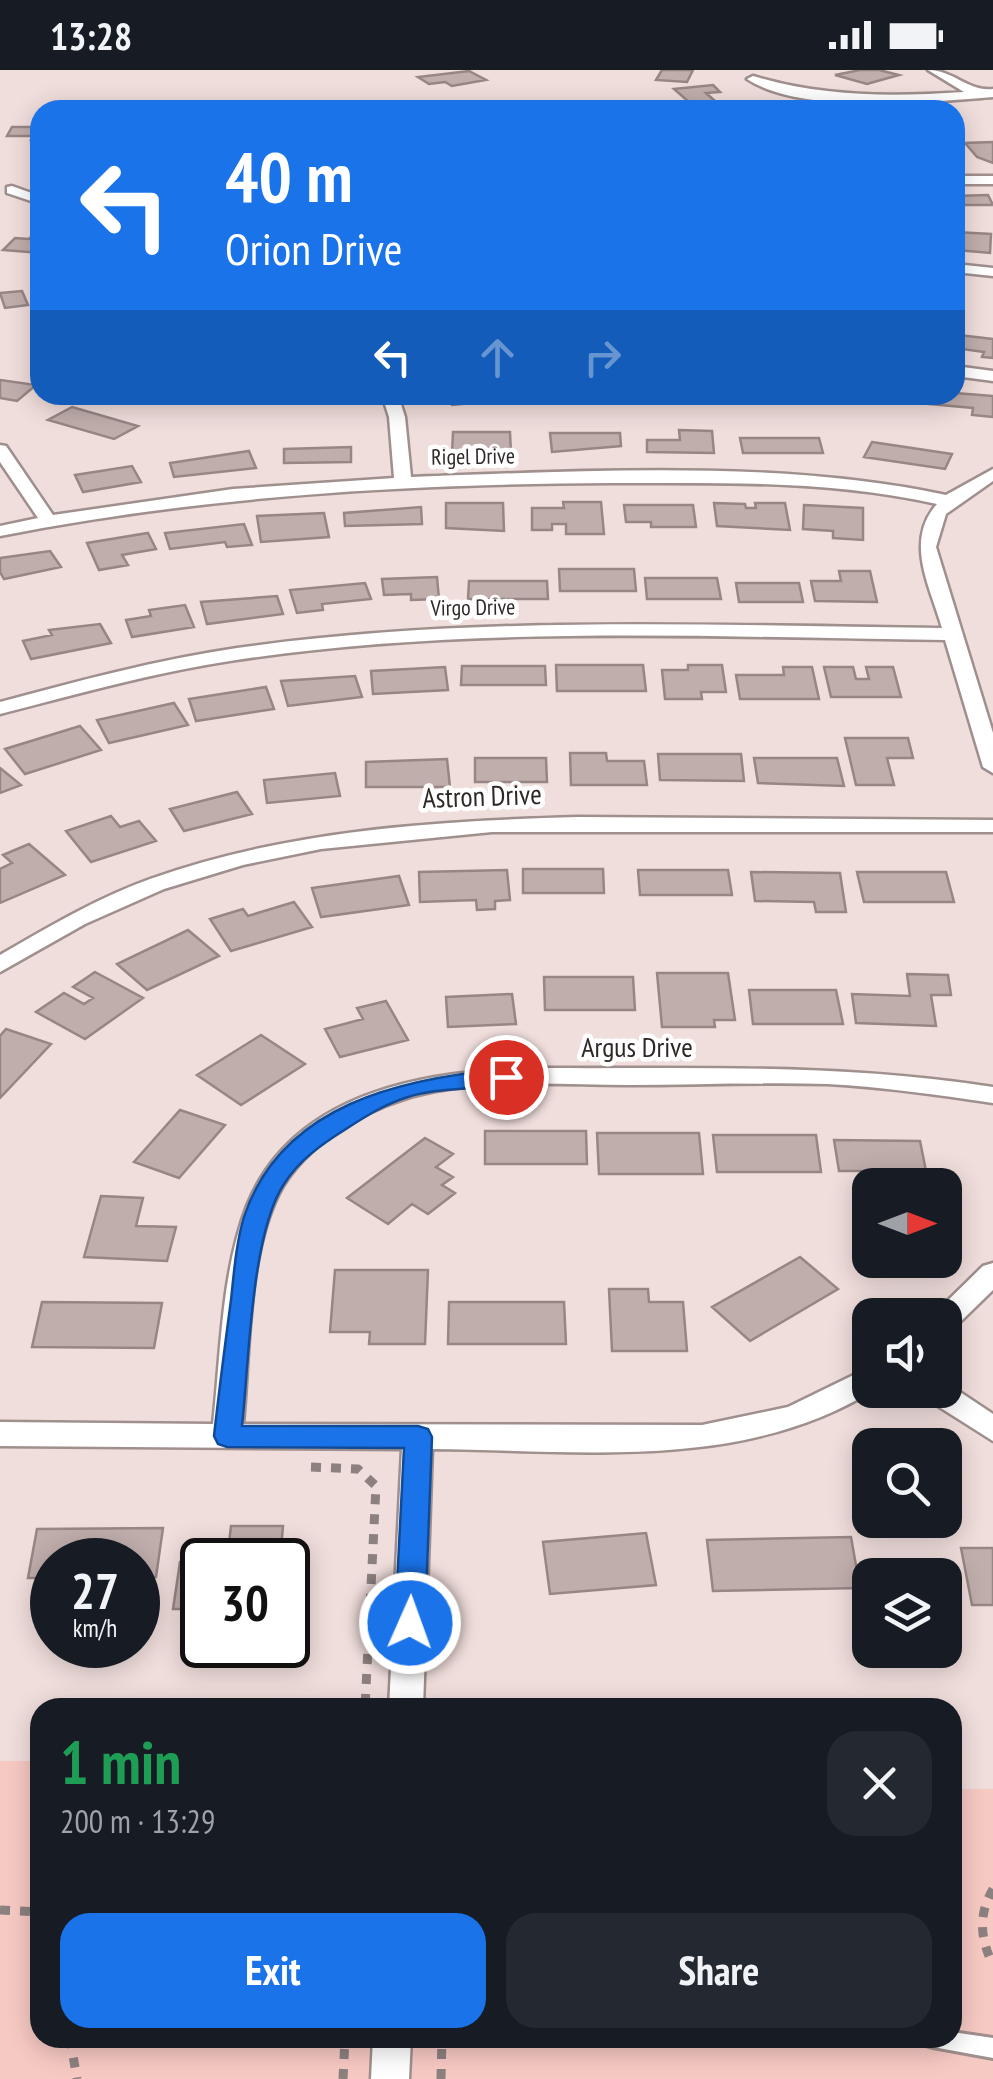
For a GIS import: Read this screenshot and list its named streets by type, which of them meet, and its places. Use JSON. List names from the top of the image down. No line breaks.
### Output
{"streets":{"street":["Rigel Drive","Virgo Drive","Astron Drive","Argus Drive"]},"north":"right","page":{"status":"13:28","turn":["40 m","Orion Drive"],"speed":"27 km/h","limit":"30","heading":["1 min","200 m · 13:29"],"buttons":["Exit","Share"]}}
